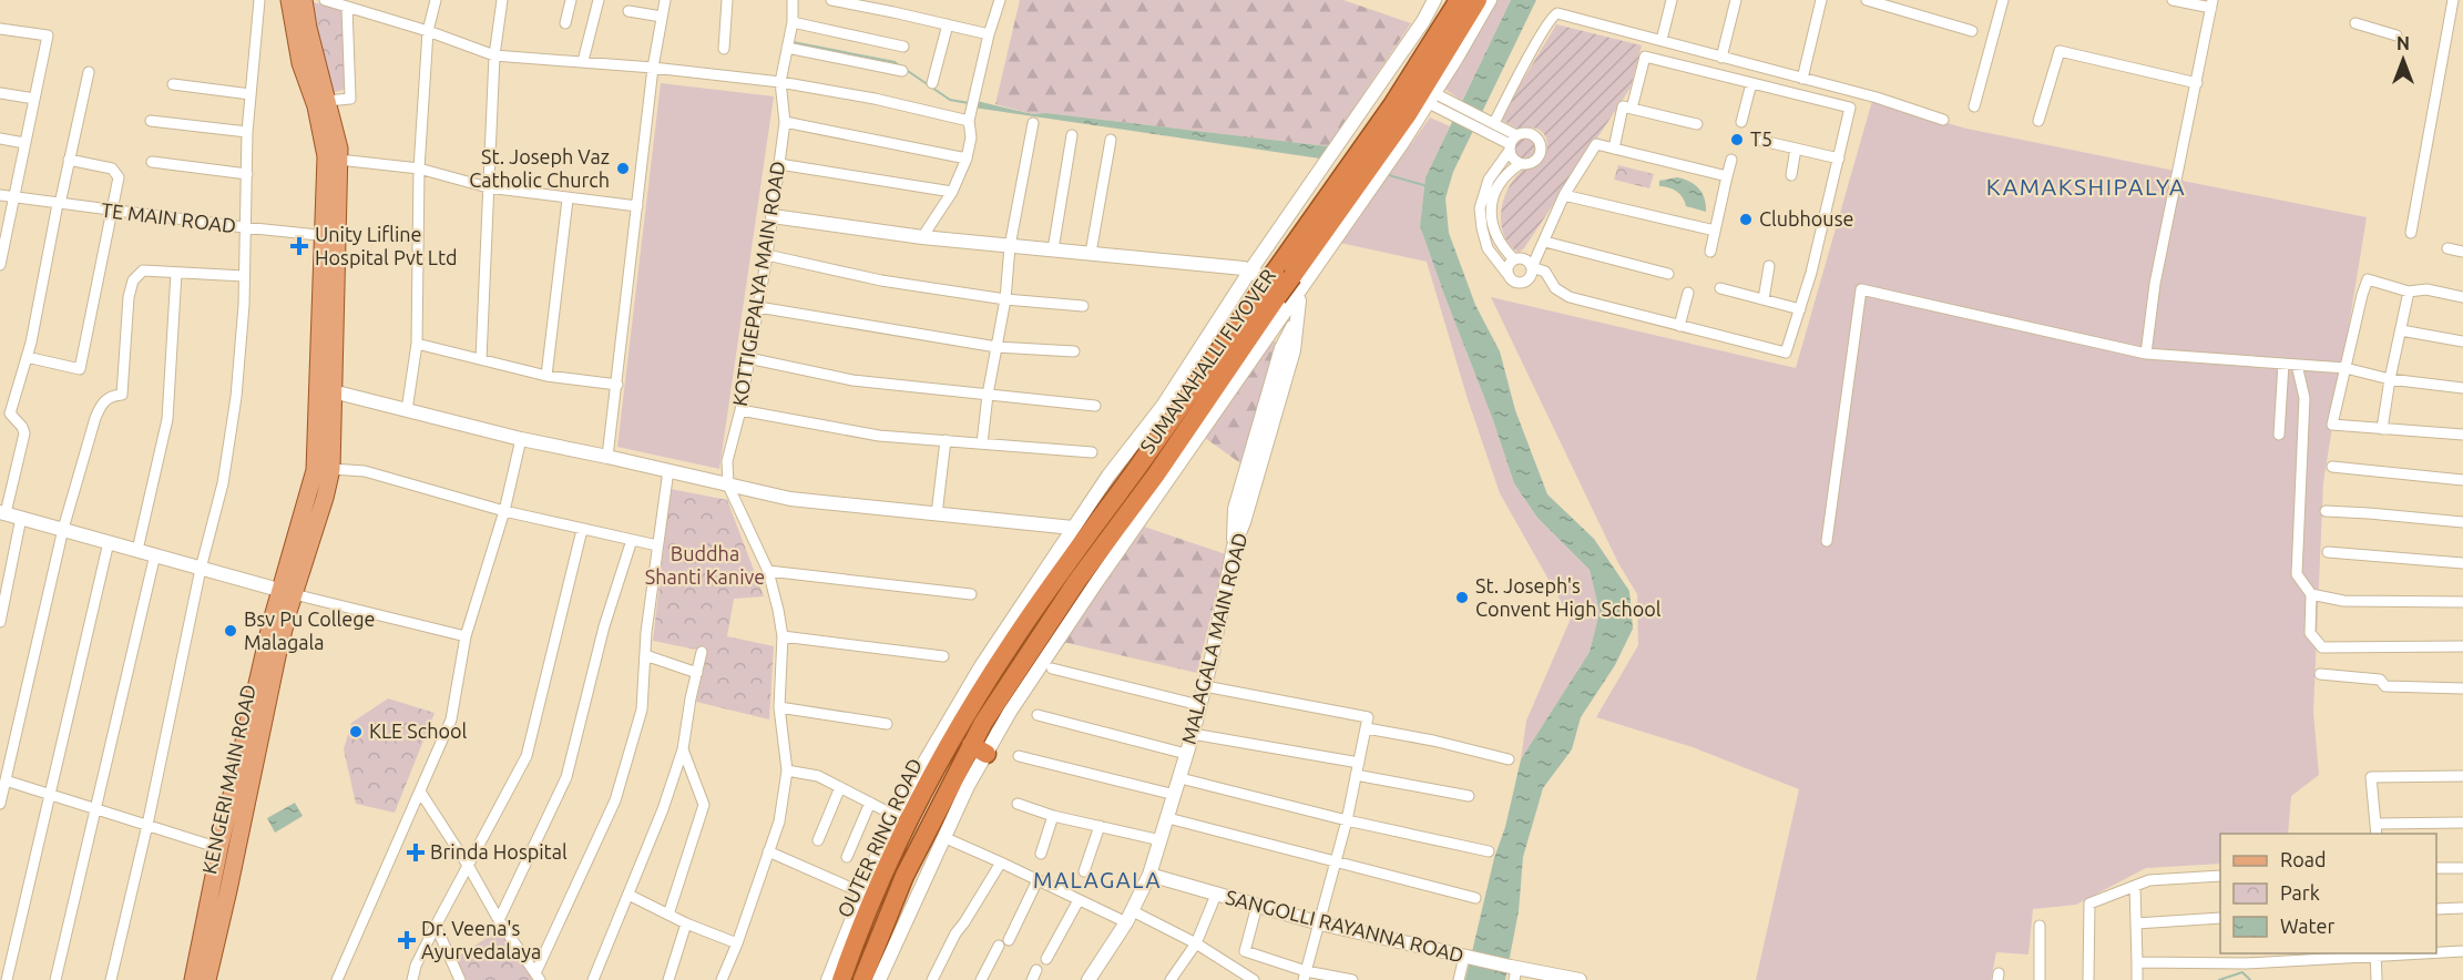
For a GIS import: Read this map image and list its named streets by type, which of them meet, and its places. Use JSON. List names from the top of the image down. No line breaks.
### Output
{"streets":{"highway":["SUMANAHALLI FLYOVER","OUTER RING ROAD"],"main road":["KENGERI MAIN ROAD"],"street":["TE MAIN ROAD","KOTTIGEPALYA MAIN ROAD","MALAGALA MAIN ROAD","SANGOLLI RAYANNA ROAD"]},"crossings":[["TE MAIN ROAD","KENGERI MAIN ROAD"],["SUMANAHALLI FLYOVER","OUTER RING ROAD"],["MALAGALA MAIN ROAD","SANGOLLI RAYANNA ROAD"]],"districts":["KAMAKSHIPALYA","MALAGALA"],"parks":["Buddha Shanti Kanive"],"places":{"other":["T5","St. Joseph Vaz Catholic Church","Clubhouse","St. Joseph's Convent High School","Bsv Pu College Malagala","KLE School"],"health":["Unity Lifline Hospital Pvt Ltd","Brinda Hospital","Dr. Veena's Ayurvedalaya"]},"legend":["Road","Park","Water"],"north":"top"}
